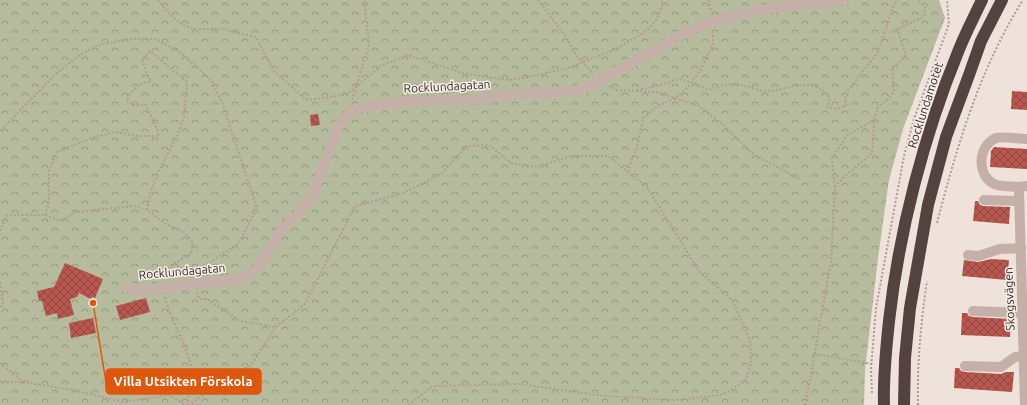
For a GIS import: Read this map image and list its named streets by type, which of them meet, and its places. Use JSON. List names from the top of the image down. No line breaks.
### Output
{"streets":{"highway":["Rocklundamotet"],"street":["Rocklundagatan","Skogsvägen"]},"places":["Villa Utsikten Förskola"]}
